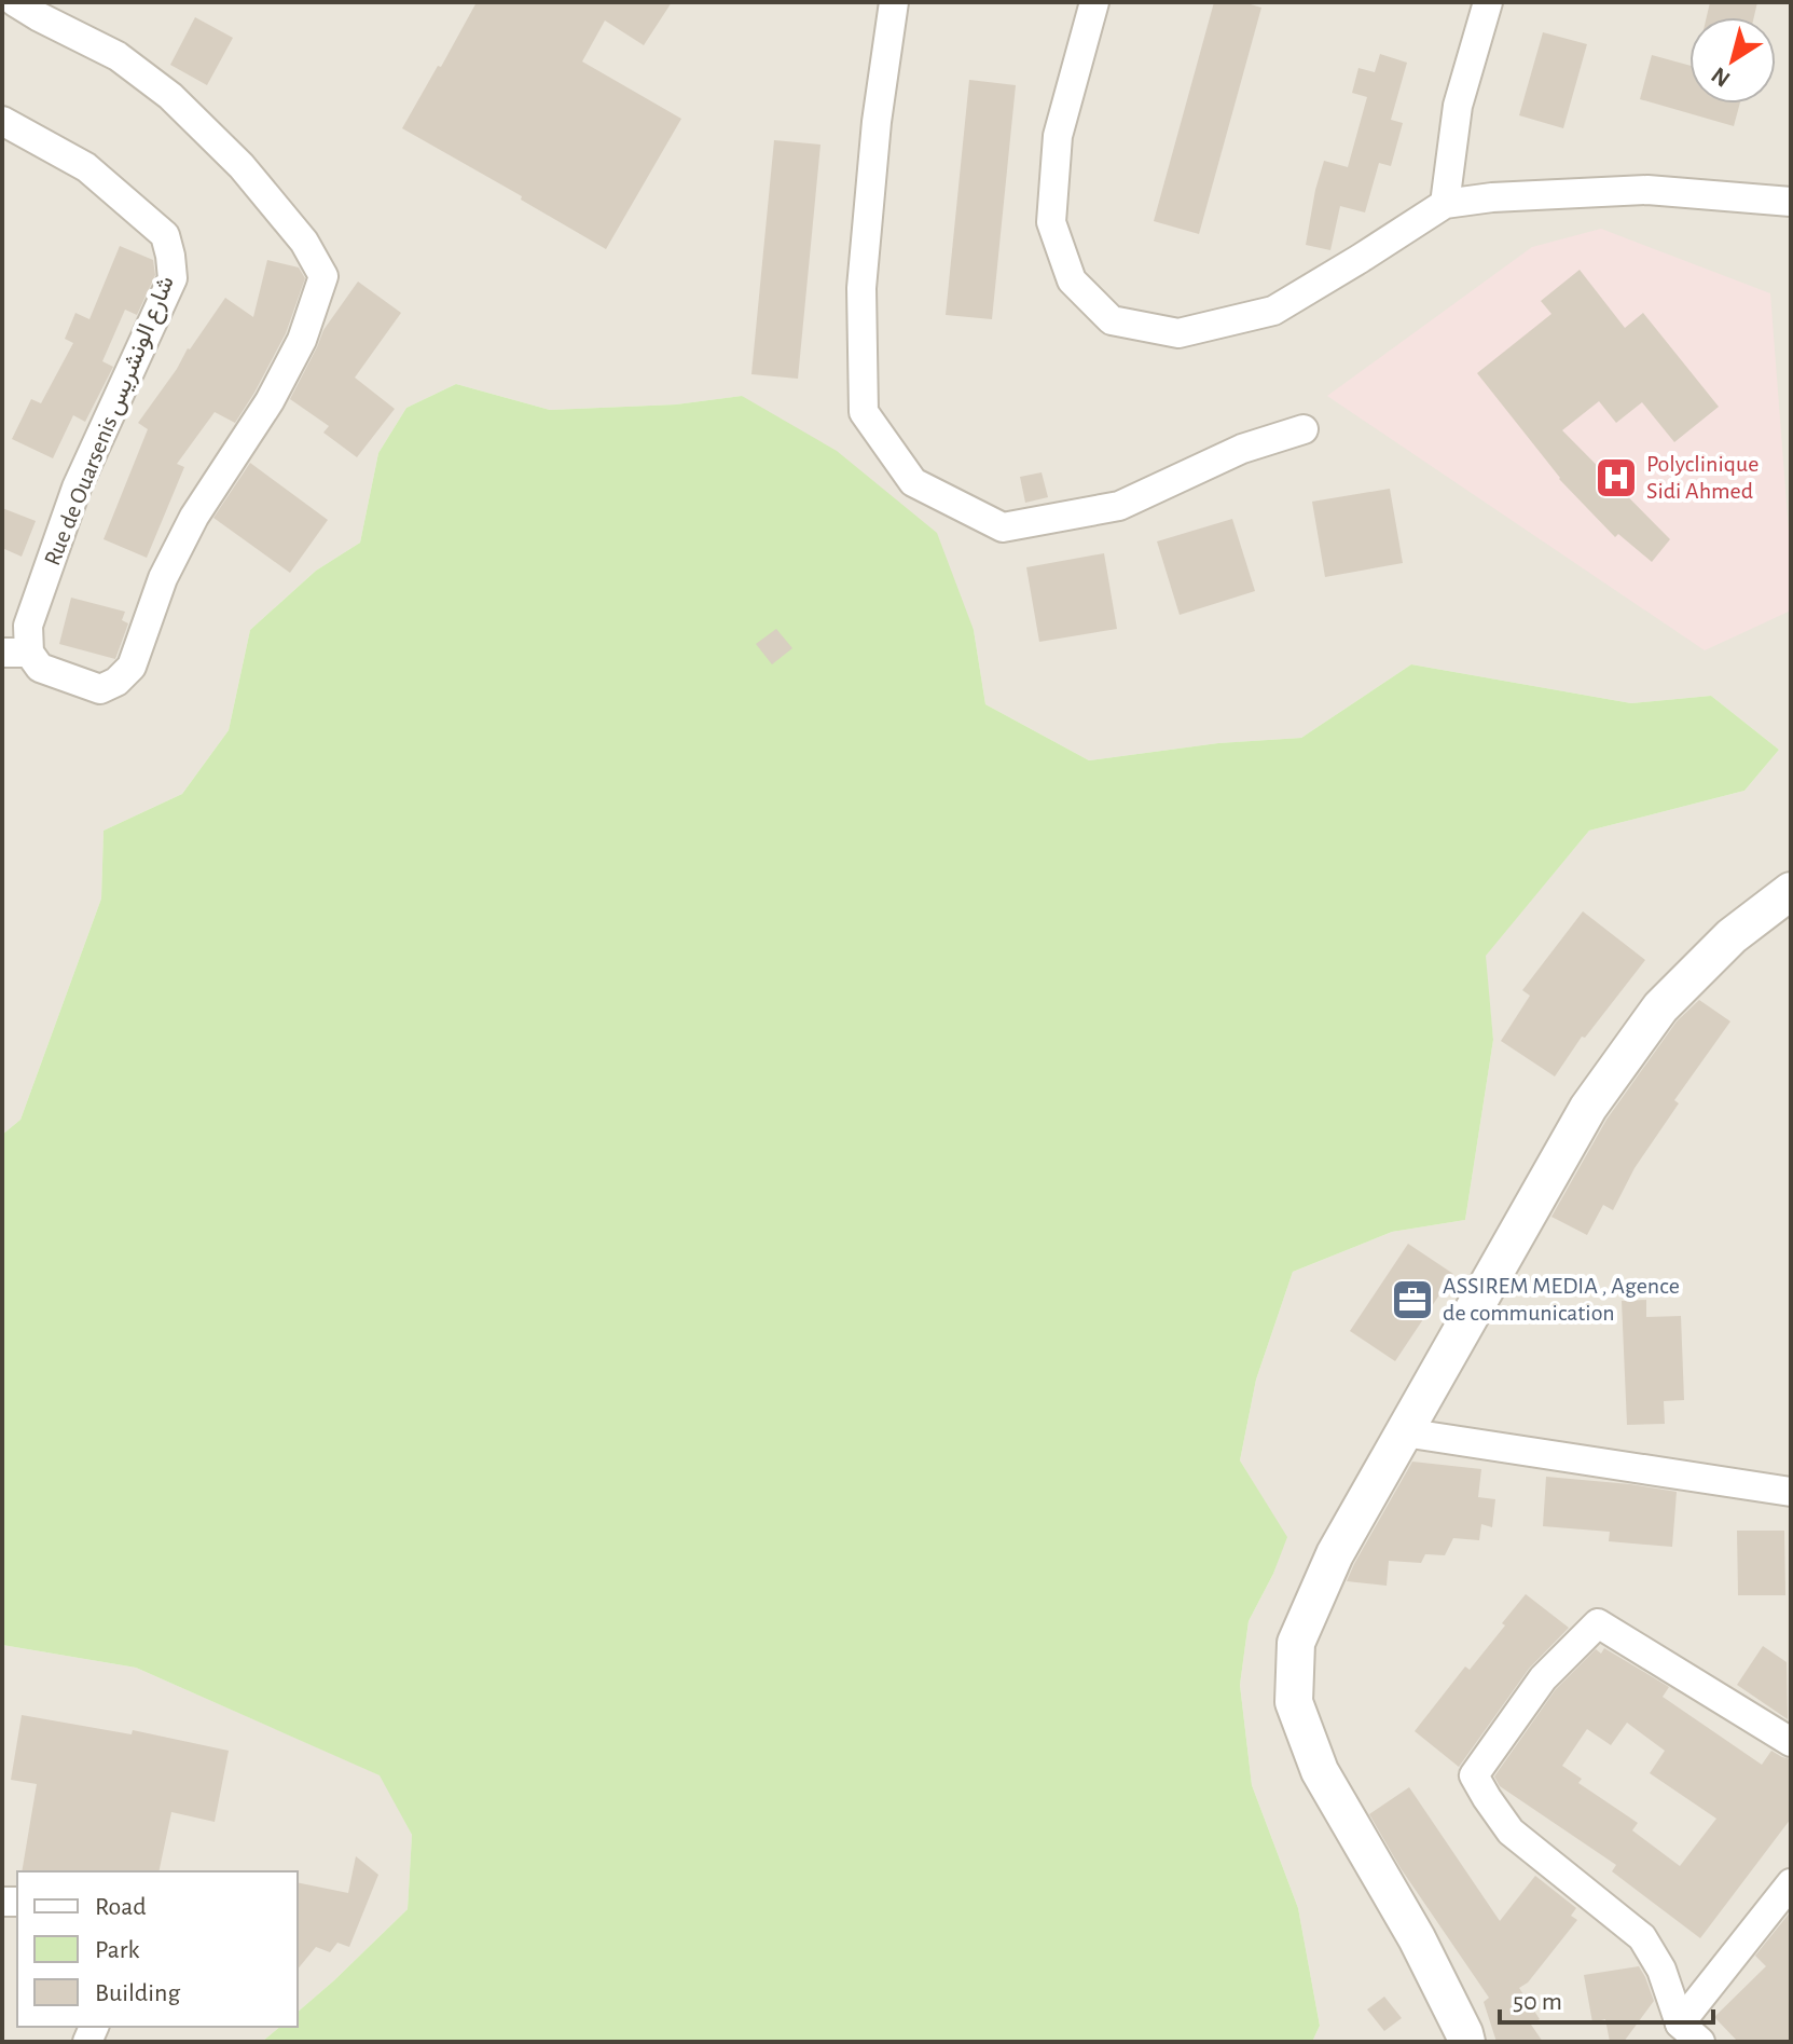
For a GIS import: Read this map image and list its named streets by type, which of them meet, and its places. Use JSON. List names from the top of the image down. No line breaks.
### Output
{"streets":{"street":["Rue de Ouarsenis شارع الونشريس"]},"places":{"hospital":["Polyclinique Sidi Ahmed"],"office":["ASSIREM MEDIA , Agence de communication"]},"legend":["Road","Park","Building"],"scale_bar":"50 m","north":"bottom left"}
